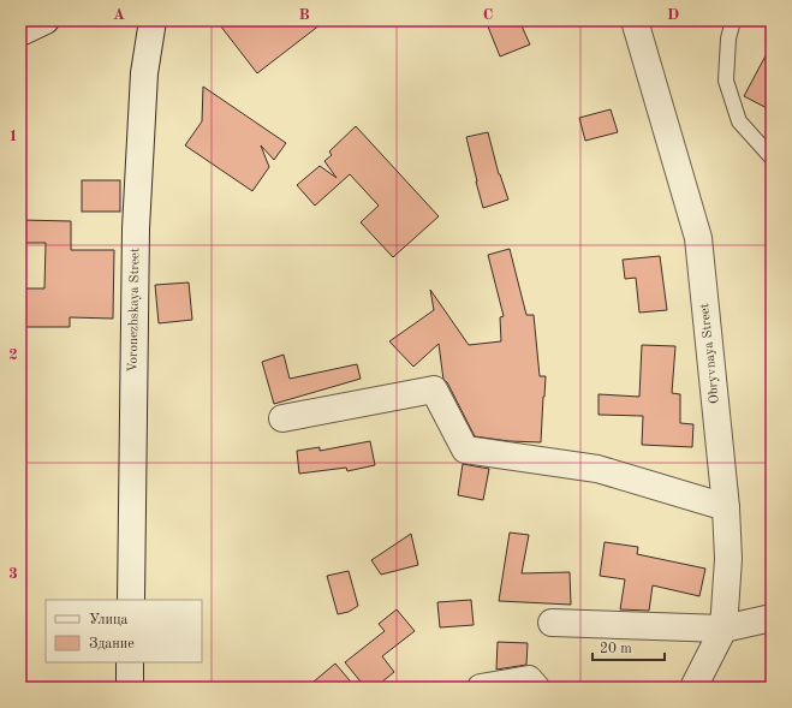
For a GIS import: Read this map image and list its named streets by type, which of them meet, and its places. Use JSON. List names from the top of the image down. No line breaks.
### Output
{"streets":{"street":["Voronezhskaya Street","Obryvnaya Street"]},"legend":["Улица","Здание"],"scale_bar":"20 m","grid":{"columns":["A","B","C","D"],"rows":["1","2","3"]}}
